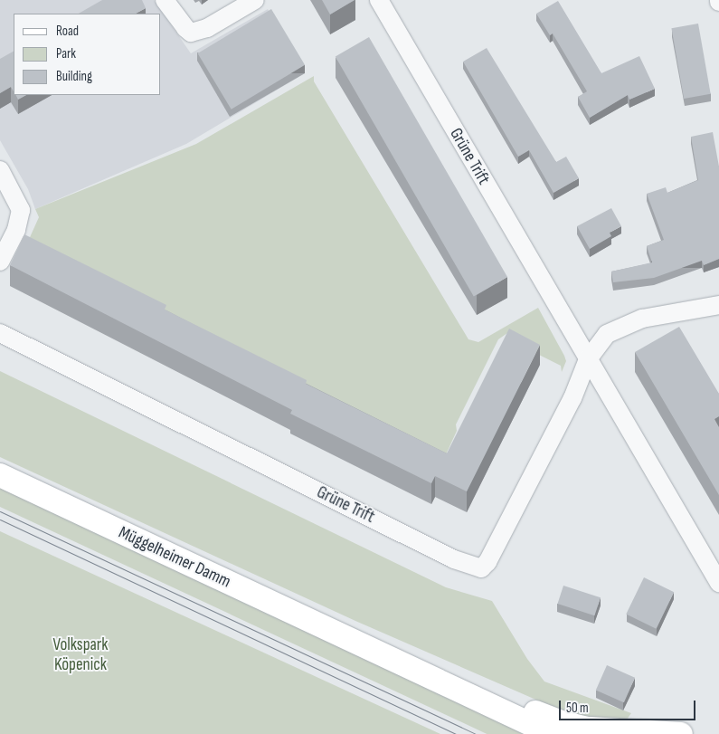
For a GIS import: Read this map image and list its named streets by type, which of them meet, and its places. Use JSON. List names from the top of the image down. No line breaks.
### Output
{"streets":{"main road":["Müggelheimer Damm"],"street":["Grüne Trift"]},"parks":["Volkspark Köpenick"],"legend":["Road","Park","Building"],"scale_bar":"50 m"}
